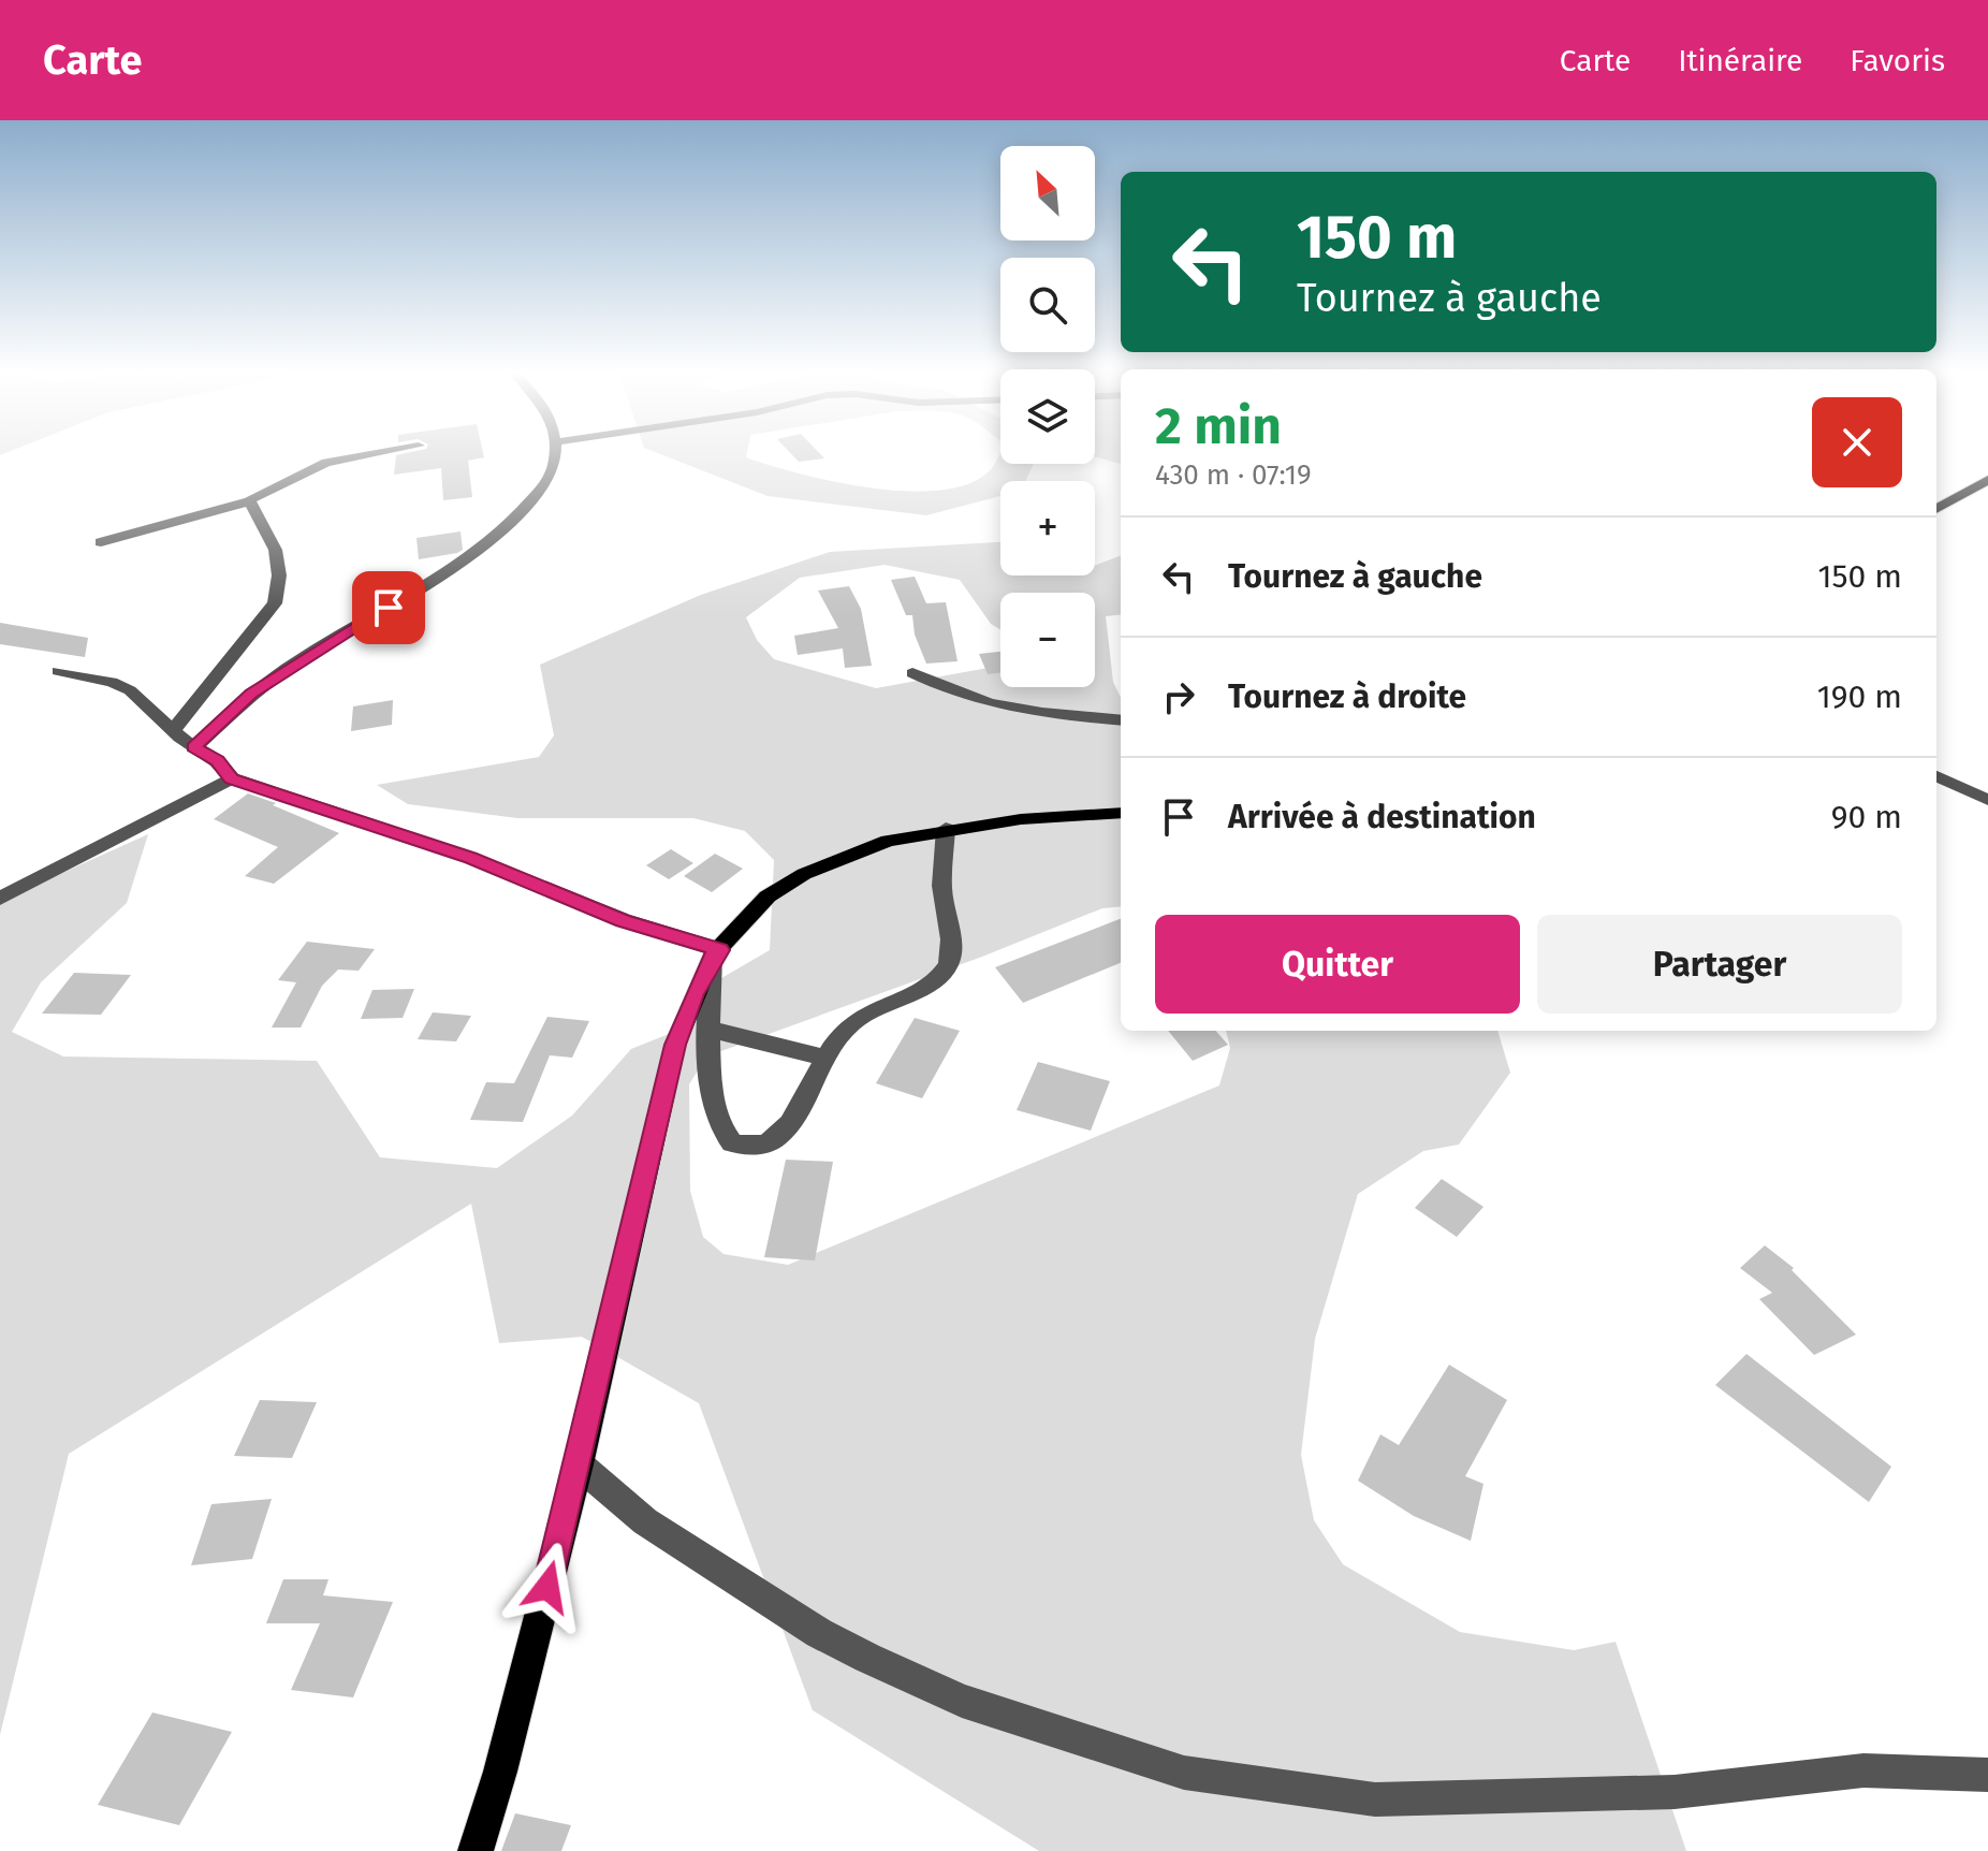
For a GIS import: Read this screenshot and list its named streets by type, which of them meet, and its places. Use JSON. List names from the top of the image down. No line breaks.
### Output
{"north":"top left","page":{"header":"Carte","nav":["Carte","Itinéraire","Favoris"],"map_buttons":["+","−"],"turn":["150 m","Tournez à gauche"],"heading":["2 min","430 m · 07:19"],"list":[{"name":"Tournez à gauche","value":"150 m"},{"name":"Tournez à droite","value":"190 m"},{"name":"Arrivée à destination","value":"90 m"}],"buttons":["Quitter","Partager"]}}
